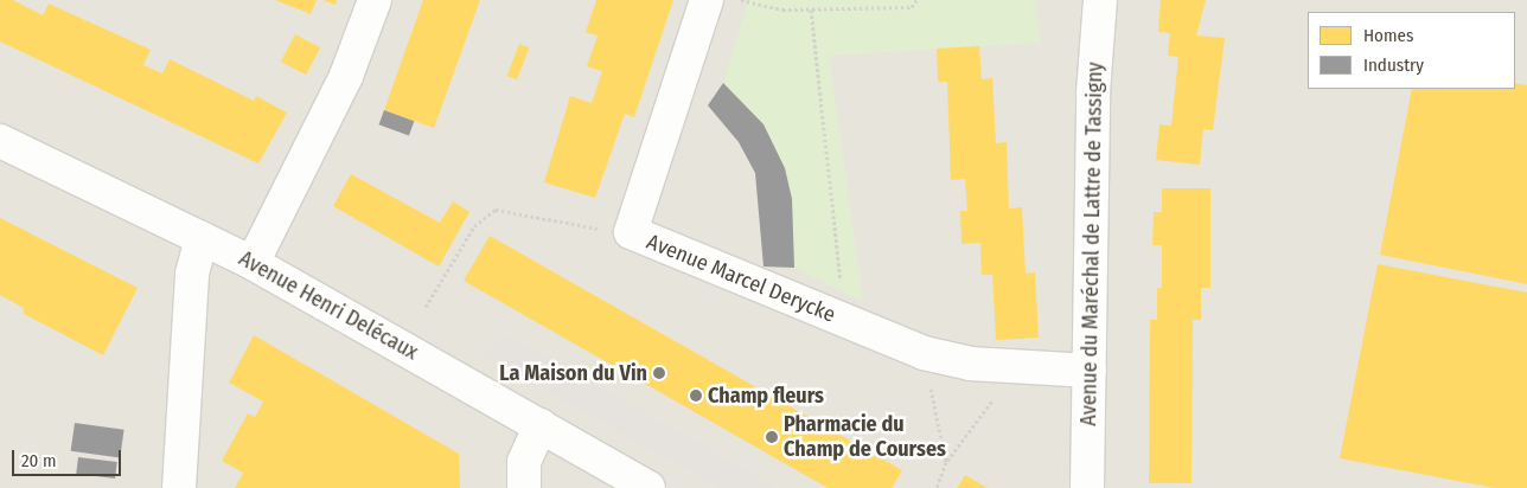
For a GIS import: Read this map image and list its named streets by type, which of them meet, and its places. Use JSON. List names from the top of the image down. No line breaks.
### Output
{"streets":{"street":["Avenue du Maréchal de Lattre de Tassigny","Avenue Marcel Derycke","Avenue Henri Delécaux"]},"crossings":[["Avenue du Maréchal de Lattre de Tassigny","Avenue Marcel Derycke"]],"places":["La Maison du Vin","Champ fleurs","Pharmacie du Champ de Courses"],"legend":["Homes","Industry"],"scale_bar":"20 m"}
